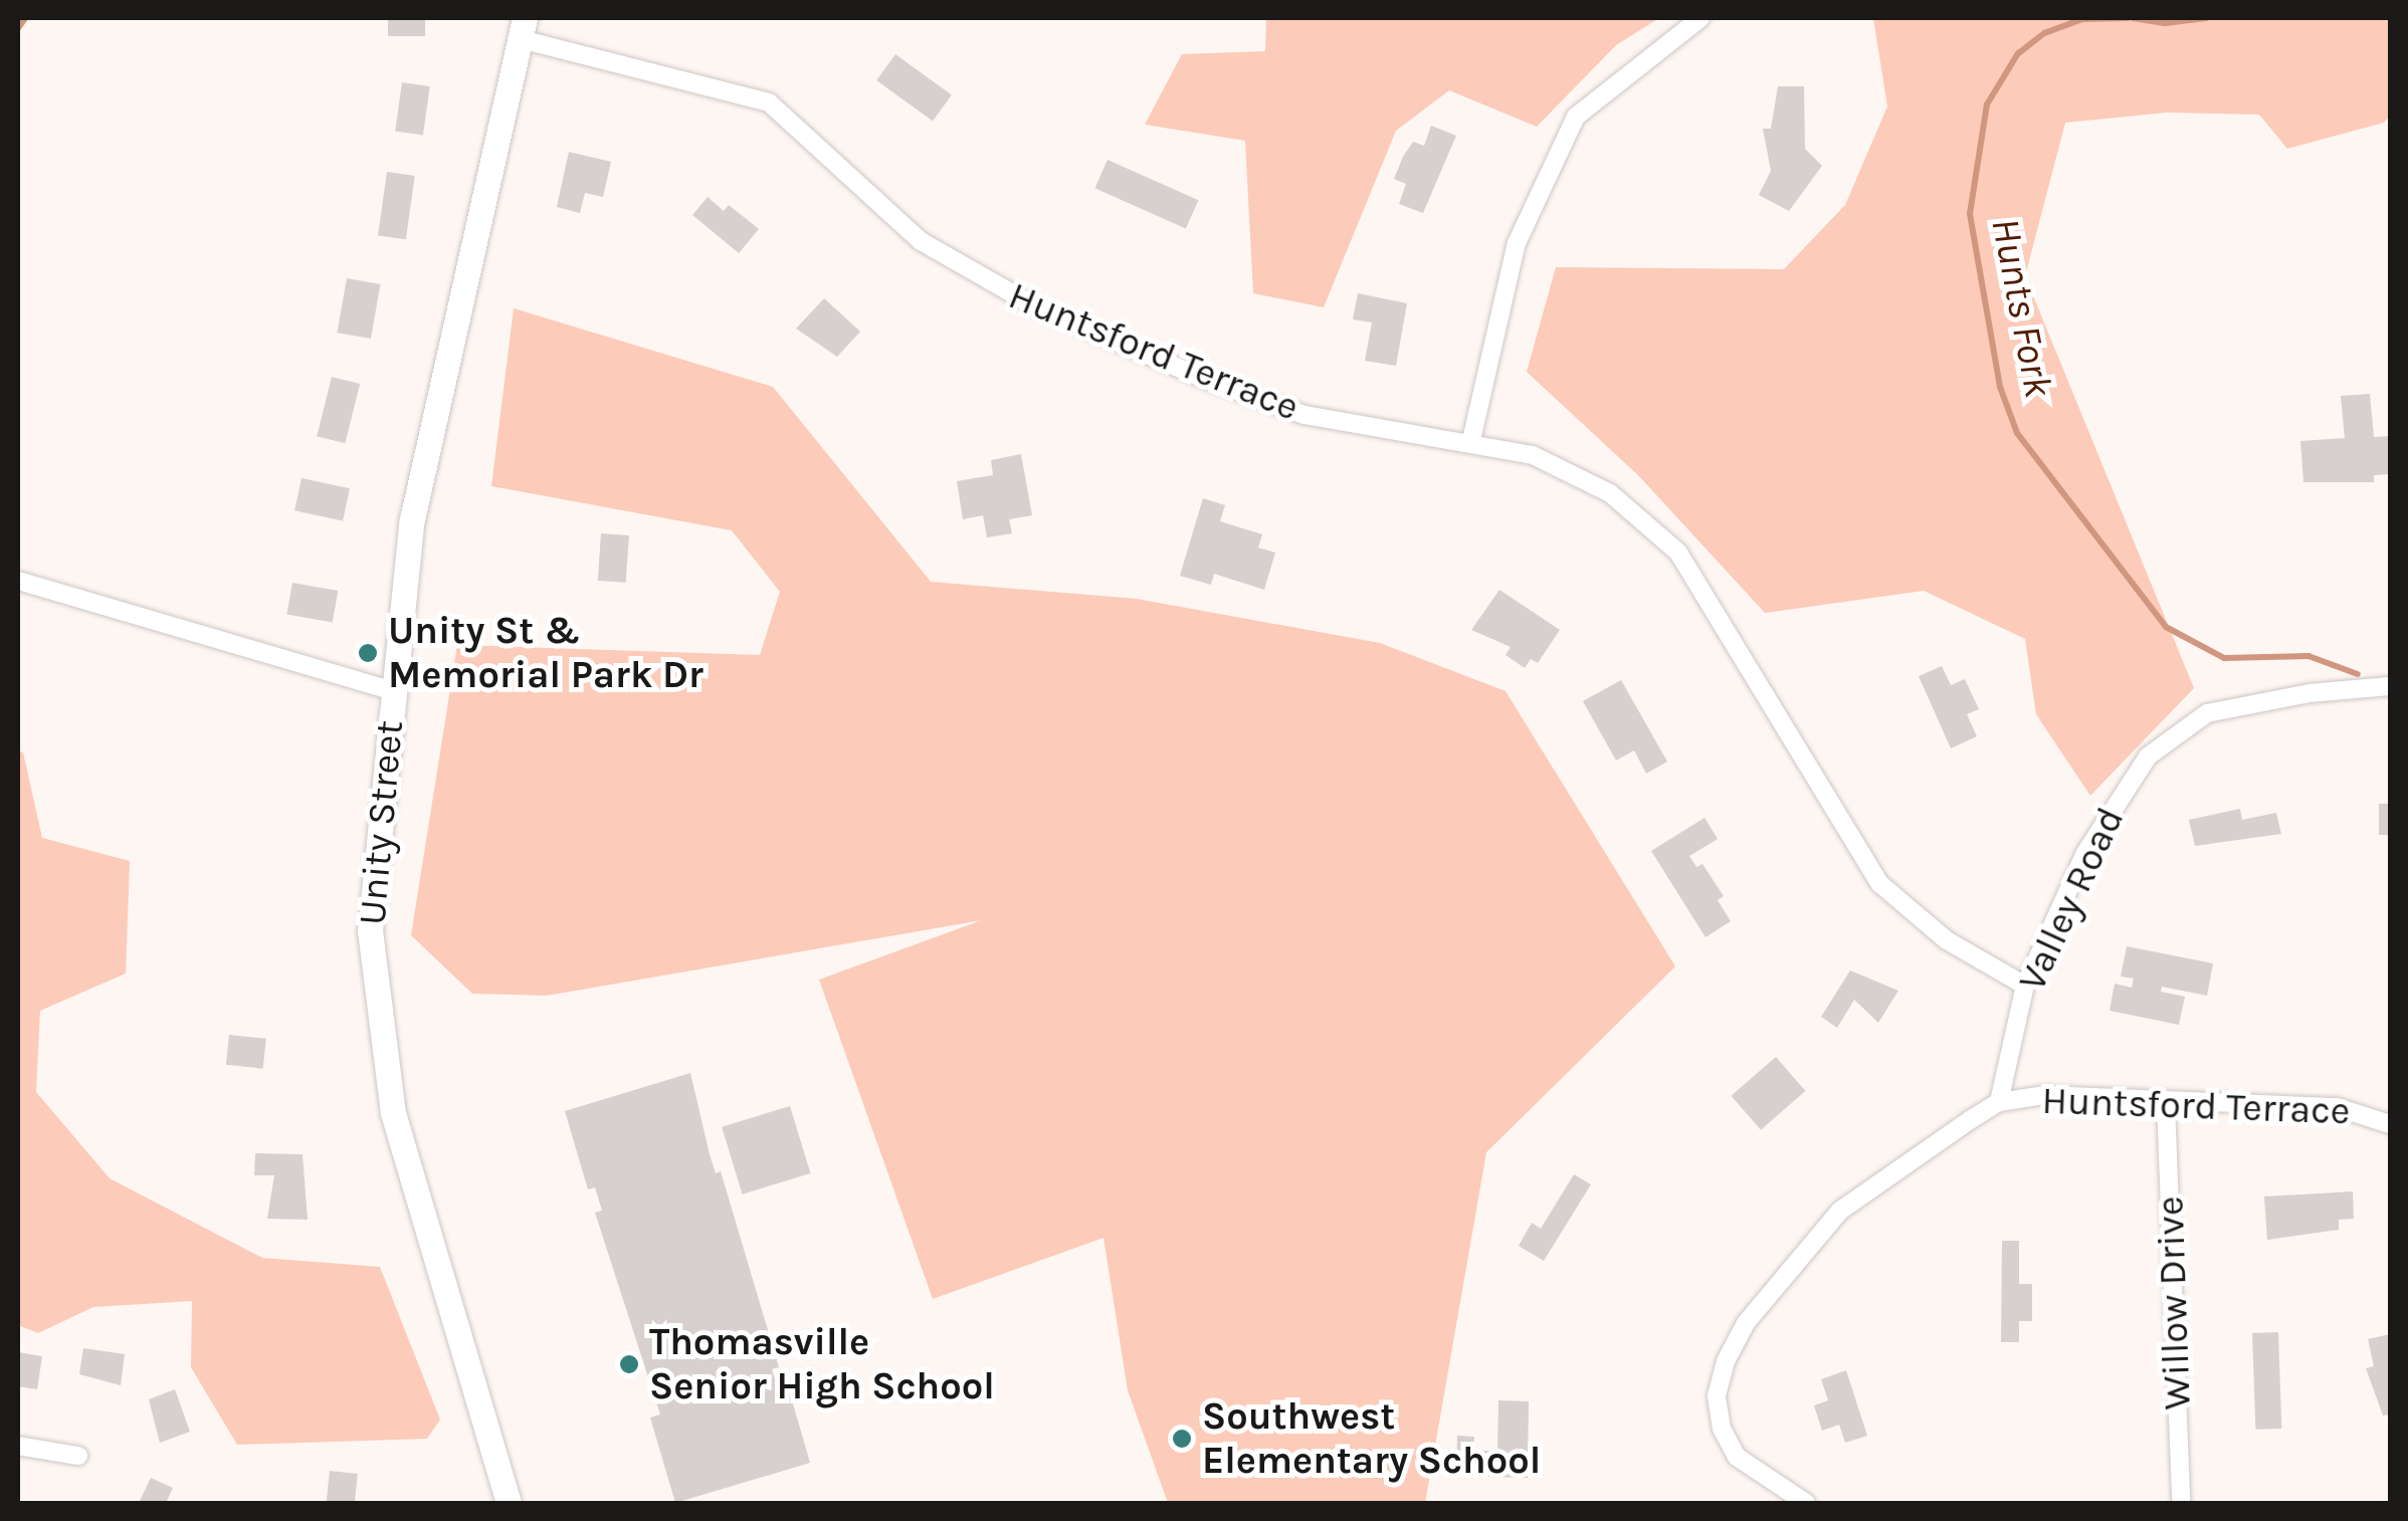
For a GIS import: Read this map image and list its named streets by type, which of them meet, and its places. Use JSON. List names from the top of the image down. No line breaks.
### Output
{"streets":{"street":["Huntsford Terrace","Unity Street","Valley Road","Willow Drive"]},"crossings":[["Huntsford Terrace","Unity Street"],["Huntsford Terrace","Valley Road"],["Huntsford Terrace","Willow Drive"]],"water":["Hunts Fork"],"places":["Unity St & Memorial Park Dr","Thomasville Senior High School","Southwest Elementary School"]}
